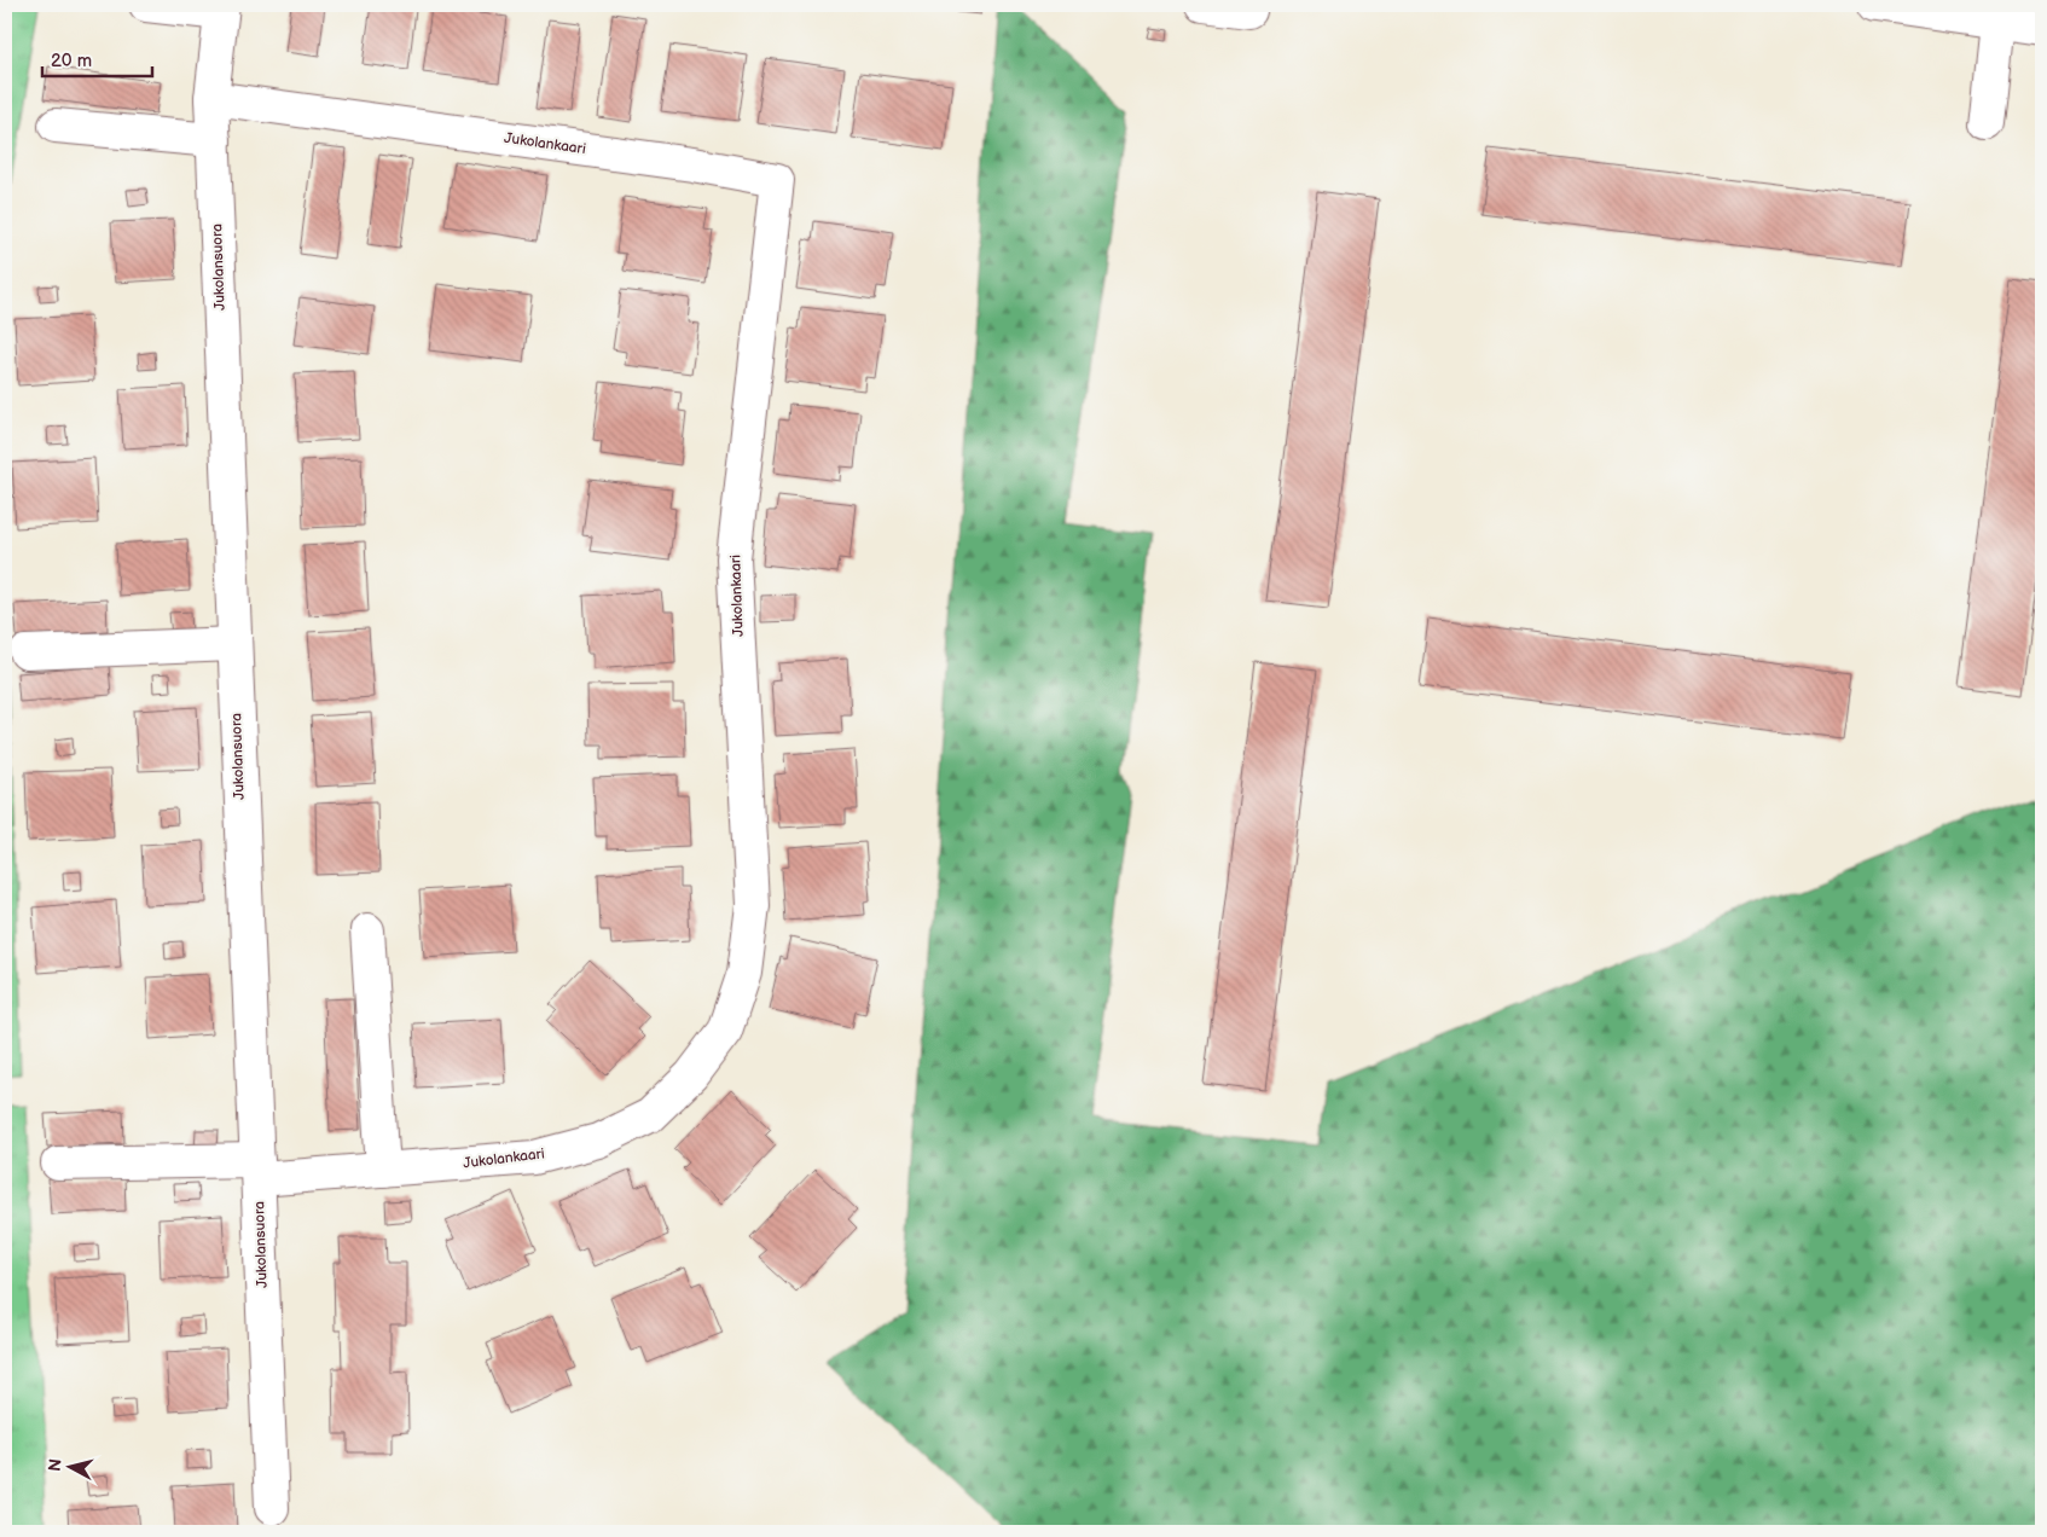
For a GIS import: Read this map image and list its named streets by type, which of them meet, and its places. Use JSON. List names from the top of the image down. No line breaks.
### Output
{"streets":{"street":["Jukolankaari","Jukolansuora"]},"crossings":[["Jukolankaari","Jukolansuora"]],"scale_bar":"20 m","north":"left"}
